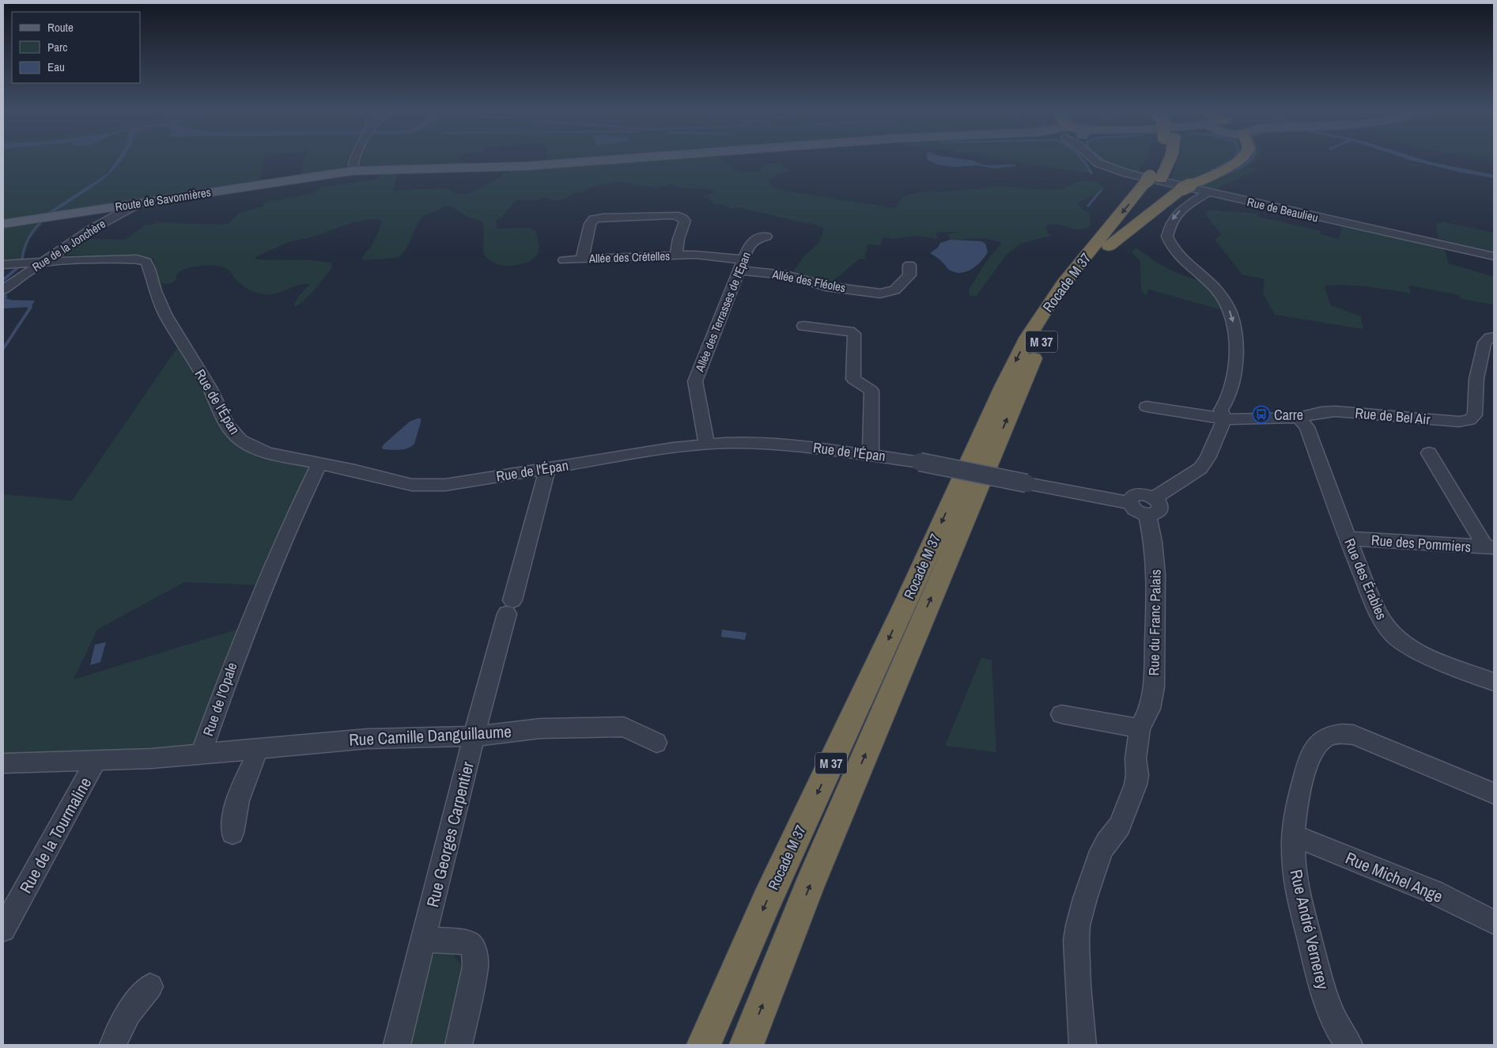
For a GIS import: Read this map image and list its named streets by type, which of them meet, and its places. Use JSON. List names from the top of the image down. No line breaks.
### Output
{"streets":{"highway":["Rocade M 37","M 37"],"main road":["Route de Savonnières"],"street":["Rue de Beaulieu","Rue de la Jonchère","Allée des Crételles","Allée des Fléoles","Allée des Terrasses de l'Epan","Rue de l'Épan","Rue de Bel Air","Rue des Pommiers","Rue des Érables","Rue du Franc Palais","Rue de l'Opale","Rue Camille Danguillaume","Rue Georges Carpentier","Rue de la Tourmaline","Rue Michel Ange","Rue André Vernerey"]},"crossings":[["Route de Savonnières","Rue de la Jonchère"],["Rue de la Jonchère","Rue de l'Épan"],["Allée des Crételles","Allée des Fléoles"],["Allée des Crételles","Allée des Terrasses de l'Epan"],["Allée des Fléoles","Allée des Terrasses de l'Epan"],["Allée des Terrasses de l'Epan","Rue de l'Épan"],["Rue de l'Épan","Rue du Franc Palais"],["Rue de l'Épan","Rue de l'Opale"],["Rue de l'Épan","Rue Georges Carpentier"],["Rue de Bel Air","Rue des Érables"],["Rue des Pommiers","Rue des Érables"],["Rue de l'Opale","Rue Camille Danguillaume"],["Rue de l'Opale","Rue de la Tourmaline"],["Rue Camille Danguillaume","Rue Georges Carpentier"],["Rue Michel Ange","Rue André Vernerey"]],"places":{"bus stop":["Carre"]},"legend":["Route","Parc","Eau"]}
